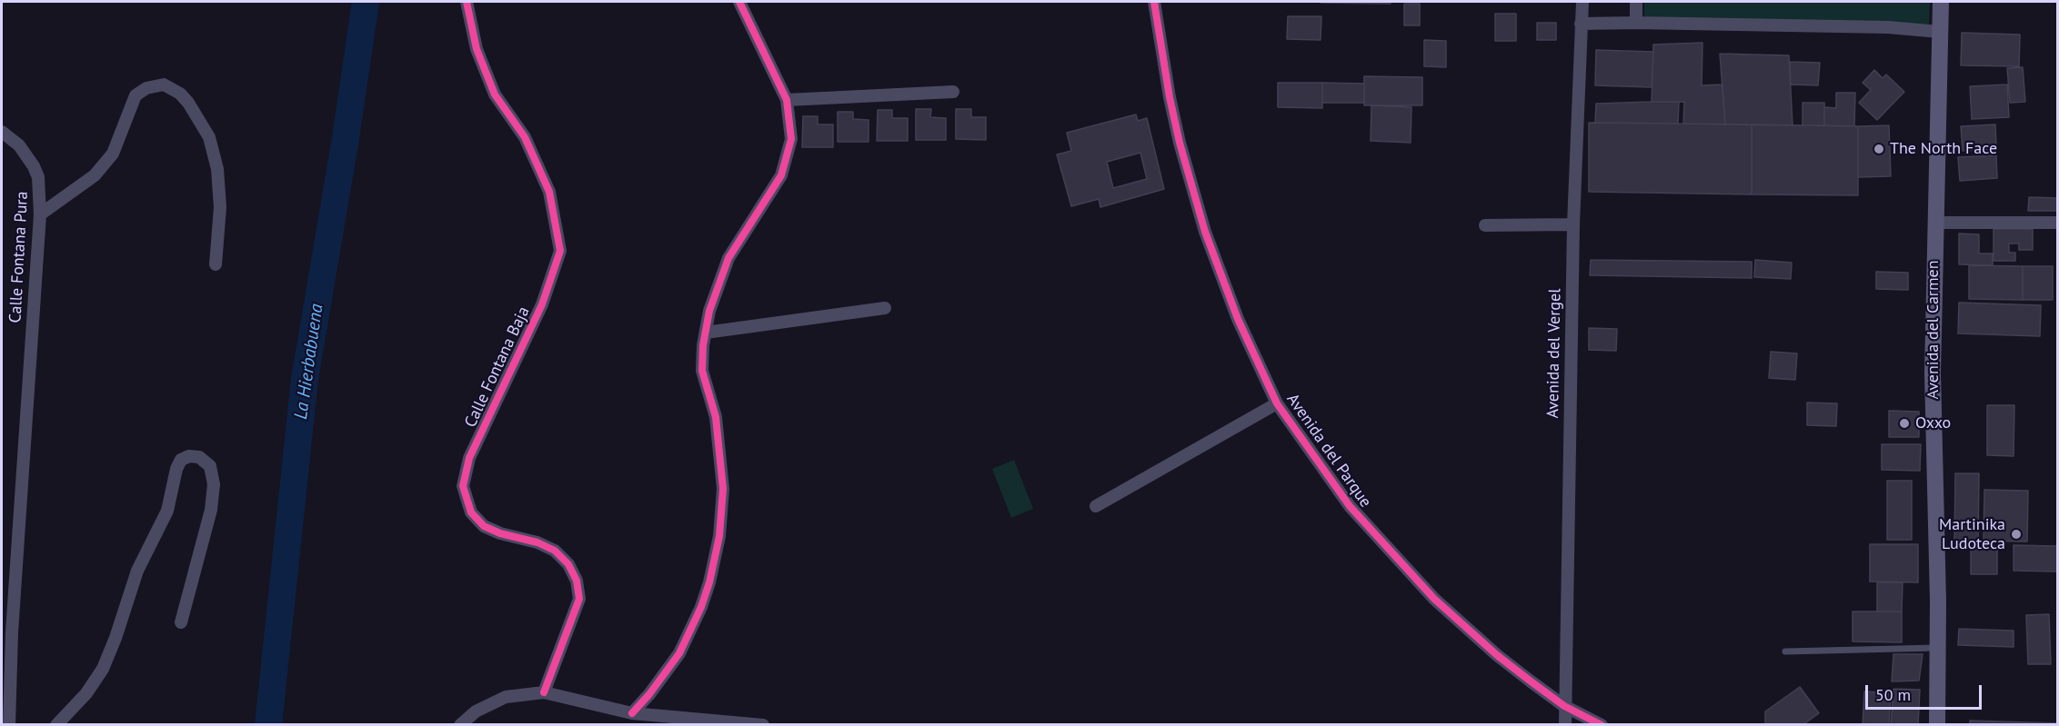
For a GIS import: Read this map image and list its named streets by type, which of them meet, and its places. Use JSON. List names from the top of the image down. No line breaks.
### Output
{"streets":{"street":["Calle Fontana Pura","Avenida del Carmen","Avenida del Vergel","Calle Fontana Baja","Avenida del Parque"]},"crossings":[["Avenida del Vergel","Avenida del Parque"]],"water":["La Hierbabuena"],"places":["The North Face","Oxxo","Martinika Ludoteca"],"scale_bar":"50 m"}
